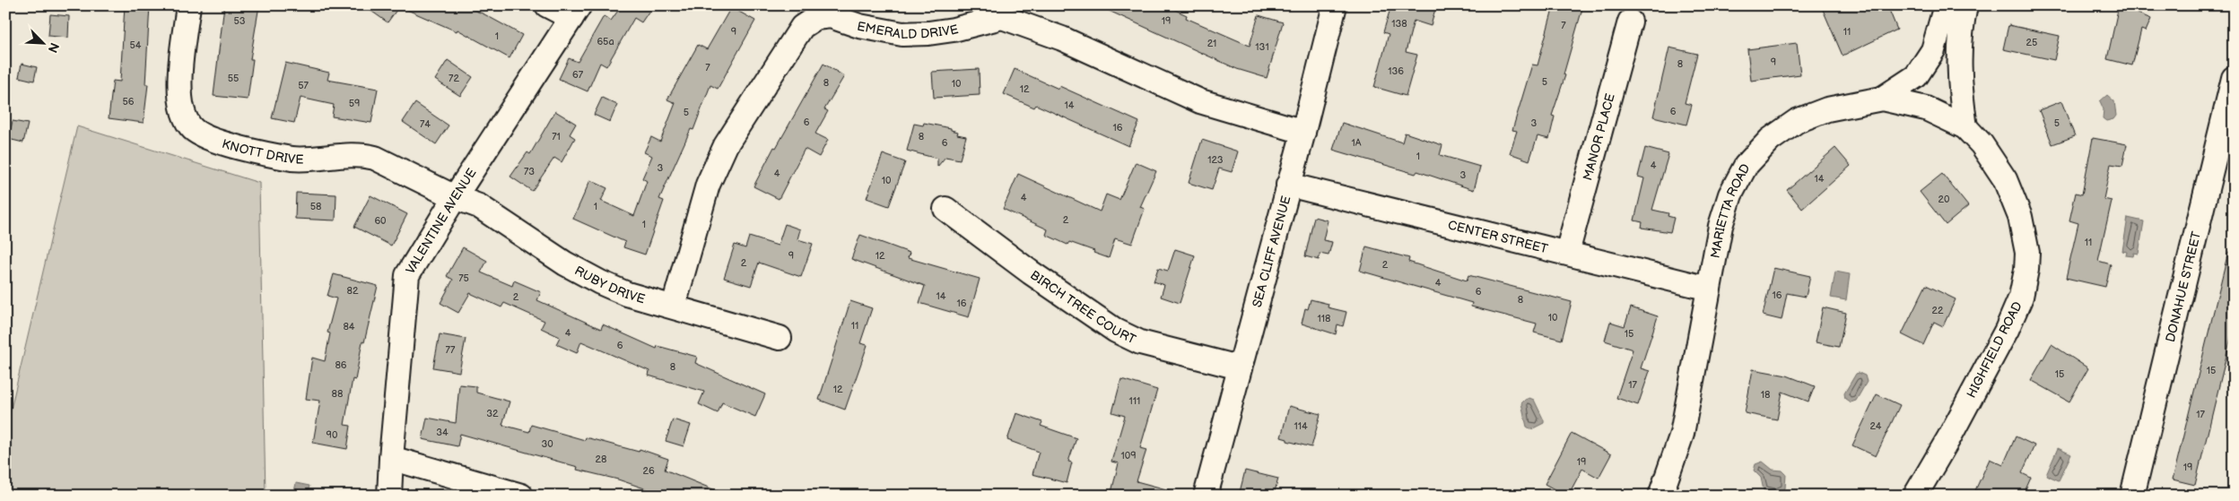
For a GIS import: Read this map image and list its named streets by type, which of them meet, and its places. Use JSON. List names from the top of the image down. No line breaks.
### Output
{"streets":{"street":["EMERALD DRIVE","MANOR PLACE","KNOTT DRIVE","MARIETTA ROAD","VALENTINE AVENUE","CENTER STREET","SEA CLIFF AVENUE","RUBY DRIVE","DONAHUE STREET","BIRCH TREE COURT","HIGHFIELD ROAD"]},"crossings":[["EMERALD DRIVE","SEA CLIFF AVENUE"],["EMERALD DRIVE","RUBY DRIVE"],["MANOR PLACE","CENTER STREET"],["KNOTT DRIVE","VALENTINE AVENUE"],["KNOTT DRIVE","RUBY DRIVE"],["MARIETTA ROAD","CENTER STREET"],["MARIETTA ROAD","HIGHFIELD ROAD"],["VALENTINE AVENUE","RUBY DRIVE"],["CENTER STREET","SEA CLIFF AVENUE"],["SEA CLIFF AVENUE","BIRCH TREE COURT"]],"house_numbers":["53","19","138","7","9","11","1","65a","25","21","54","131","9","8","7","136","67","55","72","5","8","10","57","12","56","59","14","6","5","6","3","5","74","16","71","8","6","1A","1","123","4","3","73","4","3","14","10","4","20","58","1","2","60","1","11","9","12","2","2","75","4","82","6","16","14","2","8","16","22","10","118","11","84","4","15","6","77","86","8","15","15","17","12","88","18","111","32","17","114","24","34","90","30","109","28","19","19","26"],"north":"bottom right"}
